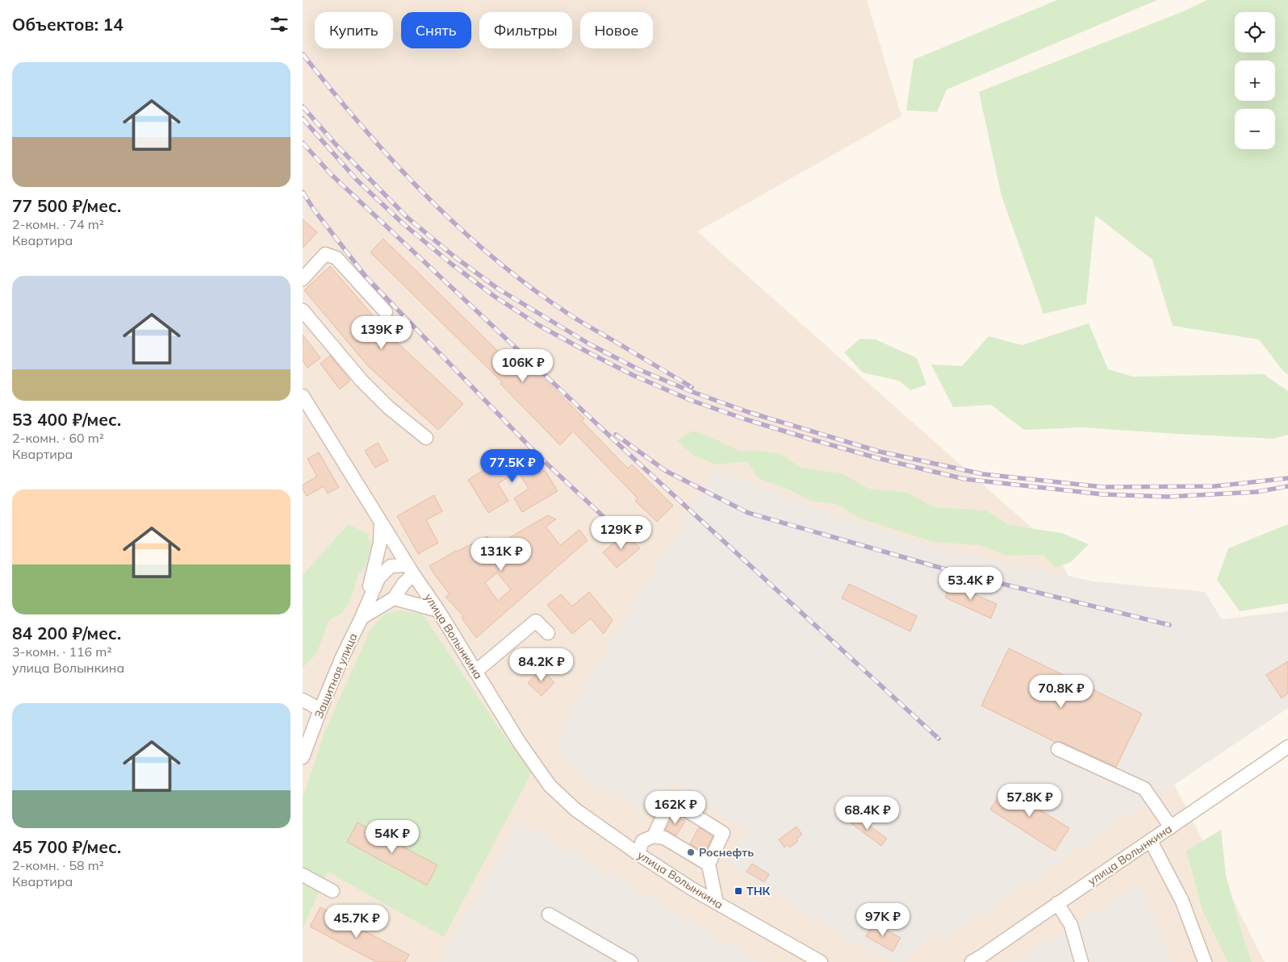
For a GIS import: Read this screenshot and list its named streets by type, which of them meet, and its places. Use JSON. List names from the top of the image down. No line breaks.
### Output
{"streets":{"street":["улица Волынкина","Защитная улица"]},"places":{"other":["Роснефть"],"transit":["ТНК"]},"page":{"heading":"Объектов: 14","map_buttons":["+","−"],"chip":["Купить","Снять","Фильтры","Новое"],"list":[{"name":"77 500 ₽/мес.","note":"2-комн. · 74 m² · Квартира"},{"name":"53 400 ₽/мес.","note":"2-комн. · 60 m² · Квартира"},{"name":"84 200 ₽/мес.","note":"3-комн. · 116 m² · улица Волынкина"},{"name":"45 700 ₽/мес.","note":"2-комн. · 58 m² · Квартира"}],"price":["139K ₽","106K ₽","77.5K ₽","129K ₽","131K ₽","53.4K ₽","84.2K ₽","70.8K ₽","57.8K ₽","162K ₽","68.4K ₽","54K ₽","97K ₽","45.7K ₽"]}}
